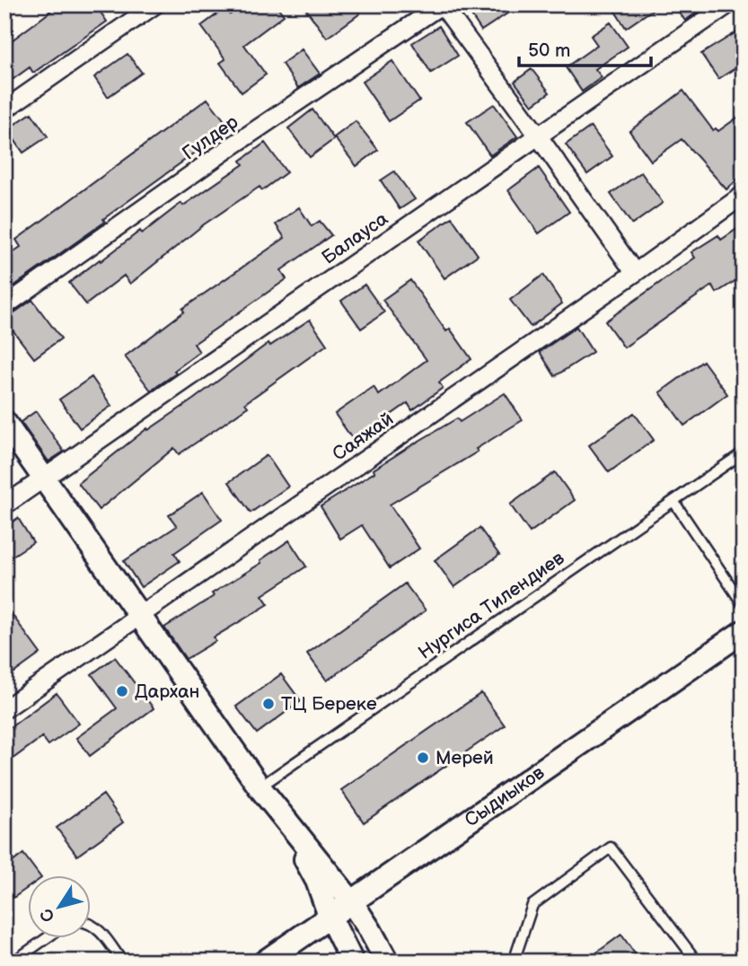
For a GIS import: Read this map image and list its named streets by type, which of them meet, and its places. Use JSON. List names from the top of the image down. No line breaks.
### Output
{"streets":{"street":["Гулдер","Балауса","Саяжай","Сыдиыков"],"lane":["Нургиса Тилендиев"]},"places":["Дархан","ТЦ Береке","Мерей"],"scale_bar":"50 m","north":"bottom left"}
